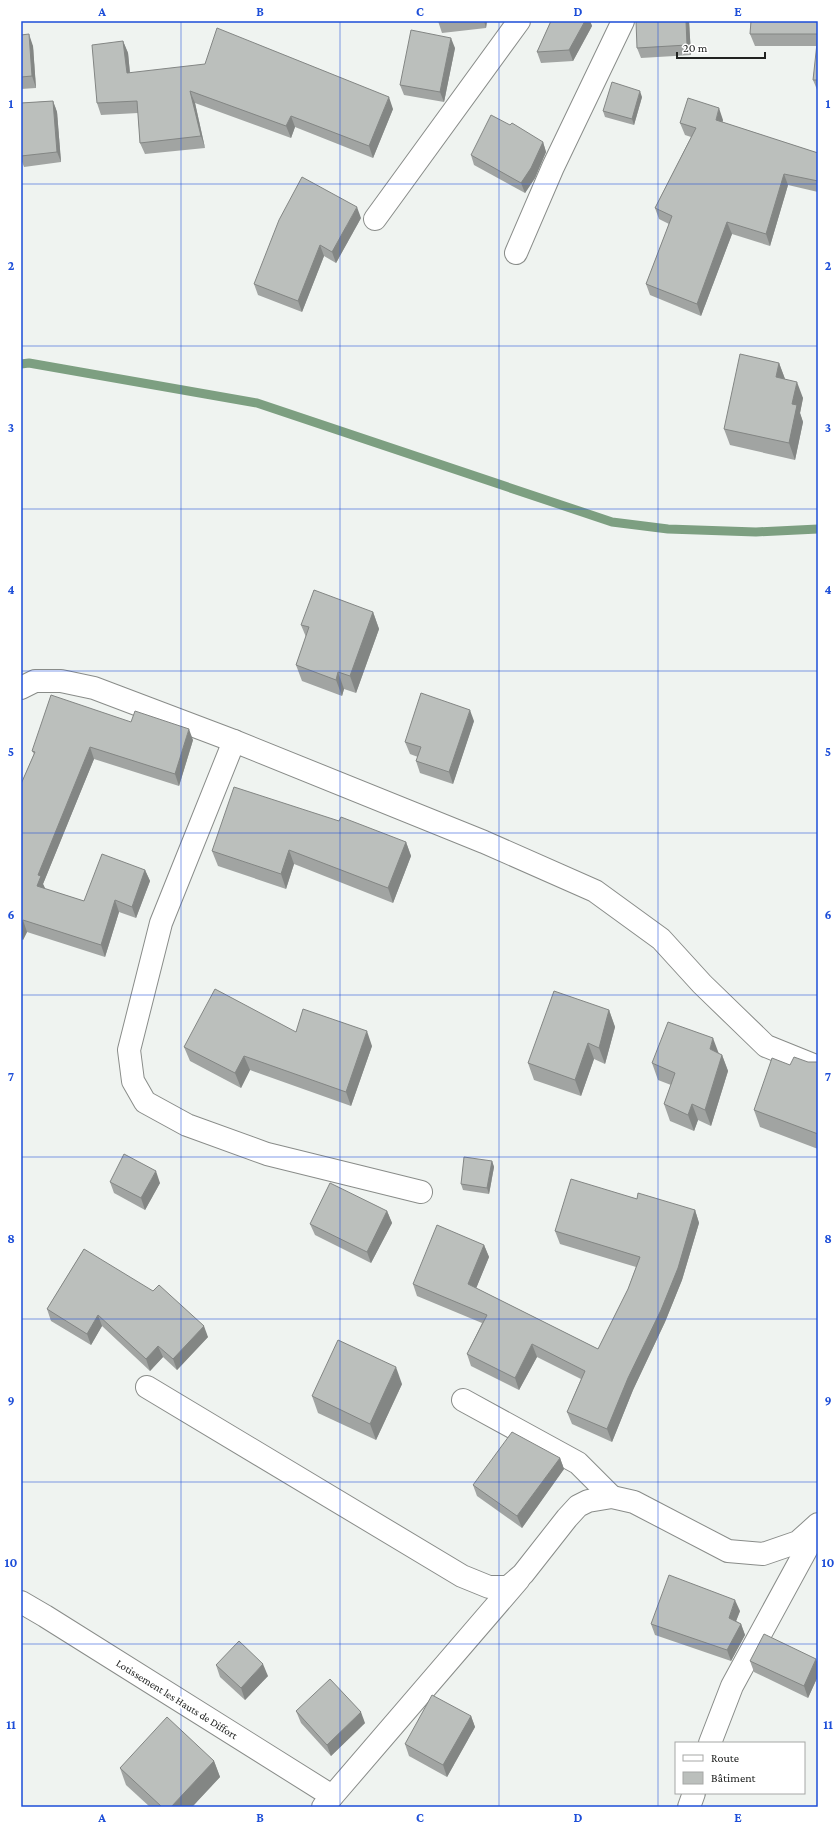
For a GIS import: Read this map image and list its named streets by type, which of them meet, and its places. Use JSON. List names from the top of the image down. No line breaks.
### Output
{"streets":{"street":["Lotissement les Hauts de Diffort"]},"legend":["Route","Bâtiment"],"scale_bar":"20 m","grid":{"columns":["A","B","C","D","E"],"rows":["1","2","3","4","5","6","7","8","9","10","11"]}}
